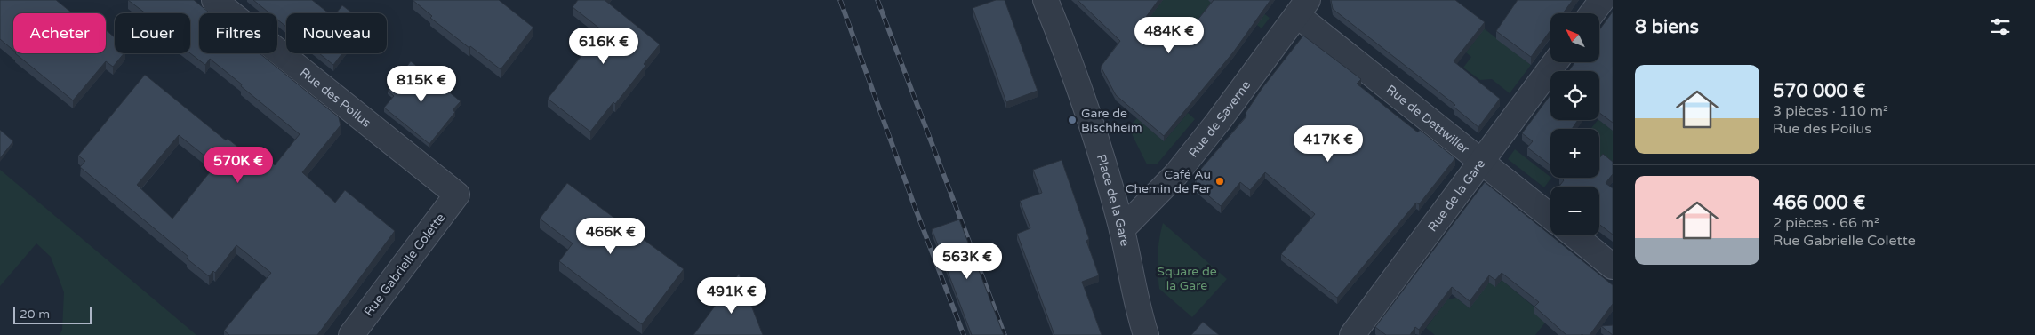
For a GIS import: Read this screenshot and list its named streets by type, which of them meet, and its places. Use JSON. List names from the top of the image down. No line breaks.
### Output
{"streets":{"street":["Rue des Poilus","Rue de Saverne","Rue de Dettwiller","Rue de la Gare","Place de la Gare","Rue Gabrielle Colette"]},"crossings":[["Rue des Poilus","Rue Gabrielle Colette"],["Rue de Saverne","Rue de Dettwiller"],["Rue de Saverne","Place de la Gare"],["Rue de Dettwiller","Rue de la Gare"]],"parks":["Square de la Gare"],"places":["Gare de Bischheim","Café Au Chemin de Fer"],"scale_bar":"20 m","north":"top left","page":{"heading":"8 biens","map_buttons":["+","−"],"chip":["Acheter","Louer","Filtres","Nouveau"],"price":["484K €","616K €","815K €","417K €","570K €","466K €","563K €","491K €"],"list":[{"name":"570 000 €","note":"3 pièces · 110 m² · Rue des Poilus"},{"name":"466 000 €","note":"2 pièces · 66 m² · Rue Gabrielle Colette"}],"scale":"20 m"}}
